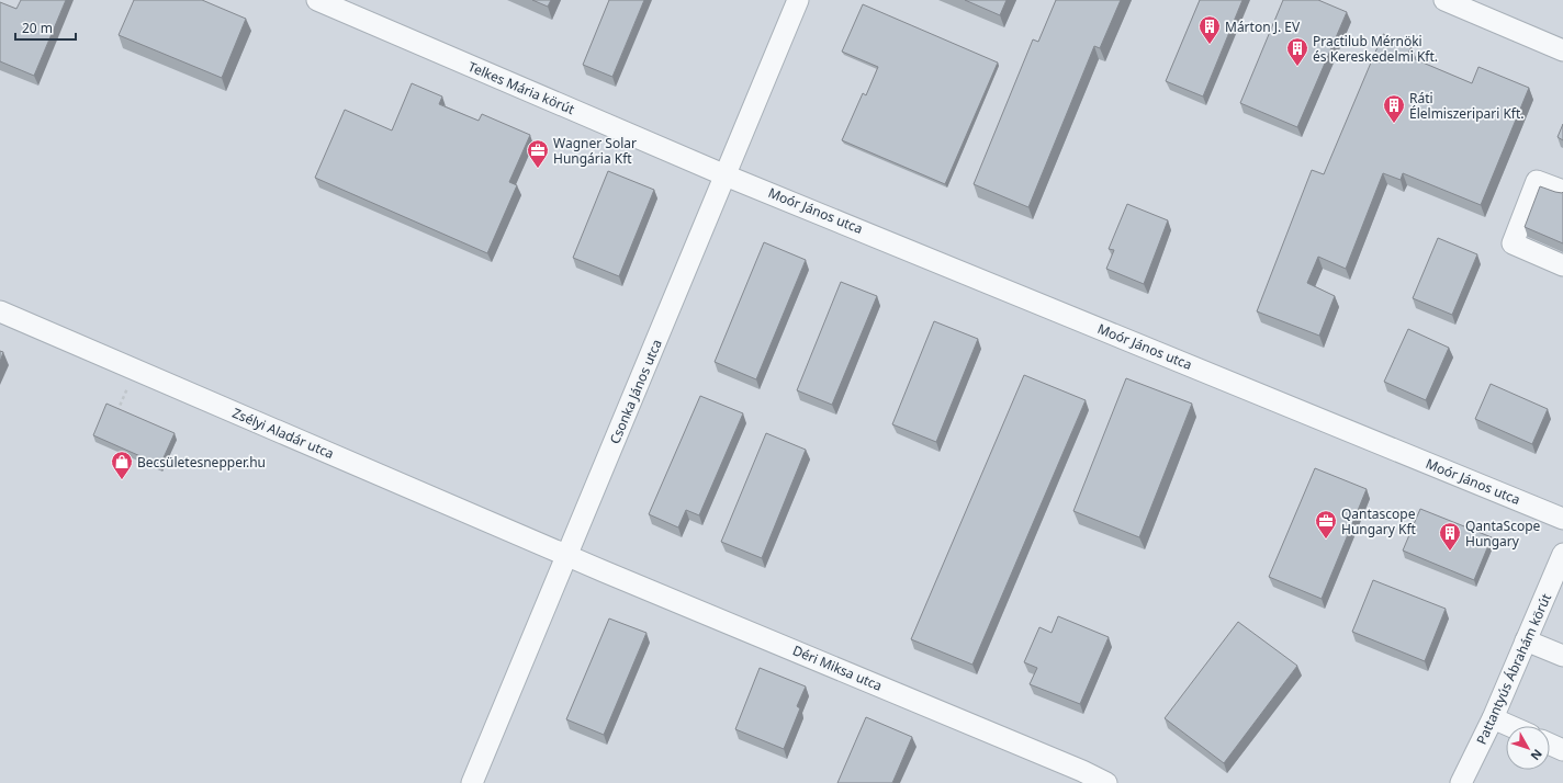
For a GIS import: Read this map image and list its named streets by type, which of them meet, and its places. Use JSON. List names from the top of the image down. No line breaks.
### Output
{"streets":{"street":["Telkes Mária körút","Moór János utca","Csonka János utca","Zsélyi Aladár utca","Déri Miksa utca","Pattantyús Ábrahám körút"]},"crossings":[["Telkes Mária körút","Moór János utca"],["Telkes Mária körút","Csonka János utca"],["Moór János utca","Csonka János utca"],["Csonka János utca","Zsélyi Aladár utca"],["Csonka János utca","Déri Miksa utca"],["Zsélyi Aladár utca","Déri Miksa utca"]],"places":{"building":["Márton J. EV","Practilub Mérnöki és Kereskedelmi Kft.","Ráti Élelmiszeripari Kft.","QantaScope Hungary"],"office":["Wagner Solar Hungária Kft","Qantascope Hungary Kft"],"shop":["Becsületesnepper.hu"]},"scale_bar":"20 m","north":"bottom right"}
